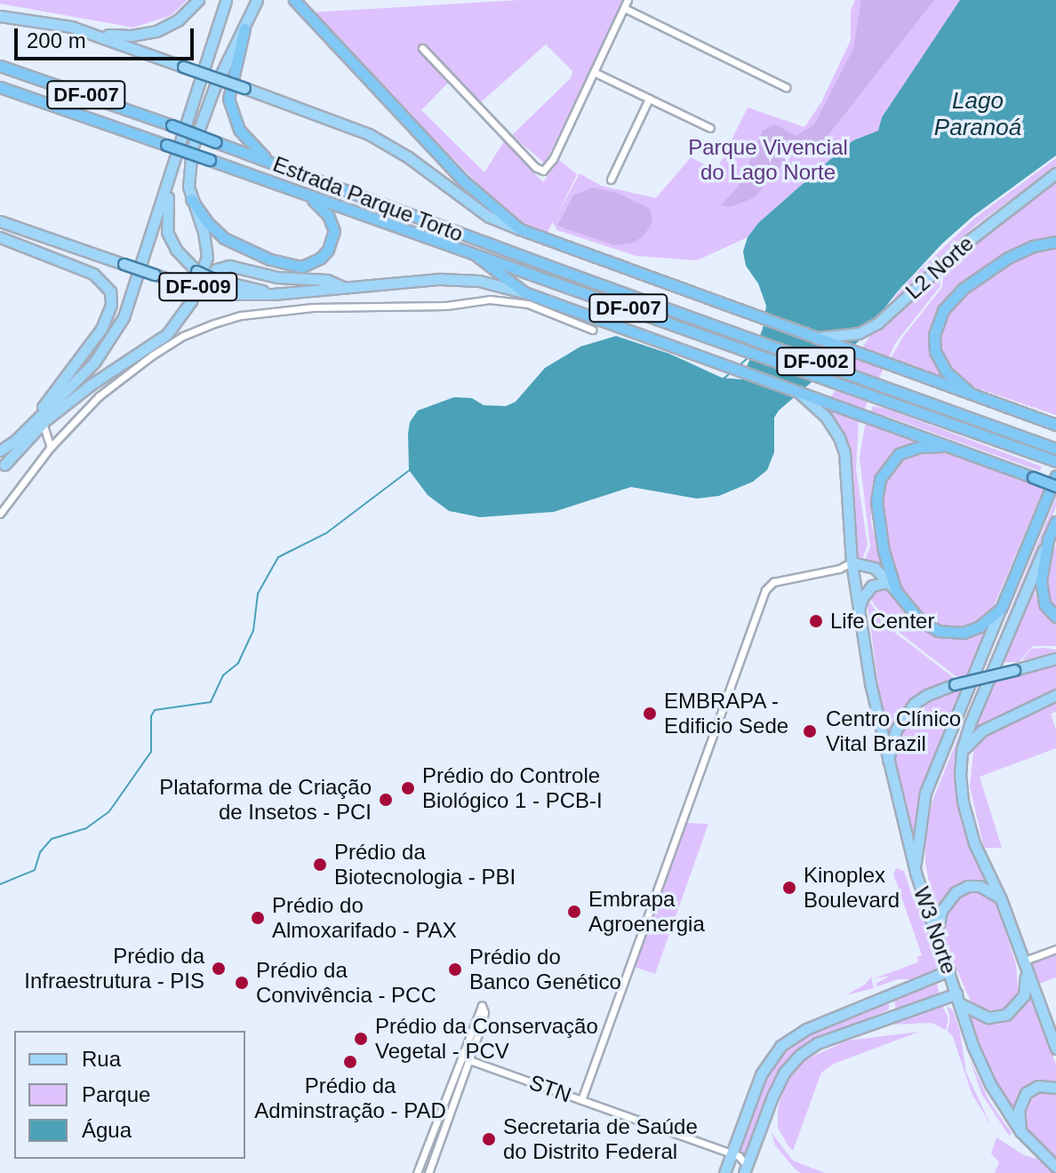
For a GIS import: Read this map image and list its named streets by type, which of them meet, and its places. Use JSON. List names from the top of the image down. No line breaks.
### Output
{"streets":{"highway":["DF-007","Estrada Parque Torto","DF-002"],"main road":["L2 Norte","DF-009","W3 Norte"],"street":["STN"]},"crossings":[["Estrada Parque Torto","DF-002"]],"water":["Lago Paranoá"],"parks":["Parque Vivencial do Lago Norte"],"places":["Life Center","EMBRAPA - Edificio Sede","Centro Clínico Vital Brazil","Prédio do Controle Biológico 1 - PCB-I","Plataforma de Criação de Insetos - PCI","Prédio da Biotecnologia - PBI","Kinoplex Boulevard","Embrapa Agroenergia","Prédio do Almoxarifado - PAX","Prédio da Infraestrutura - PIS","Prédio do Banco Genético","Prédio da Convivência - PCC","Prédio da Conservação Vegetal - PCV","Prédio da Adminstração - PAD","Secretaria de Saúde do Distrito Federal"],"legend":["Rua","Parque","Água"],"scale_bar":"200 m"}
